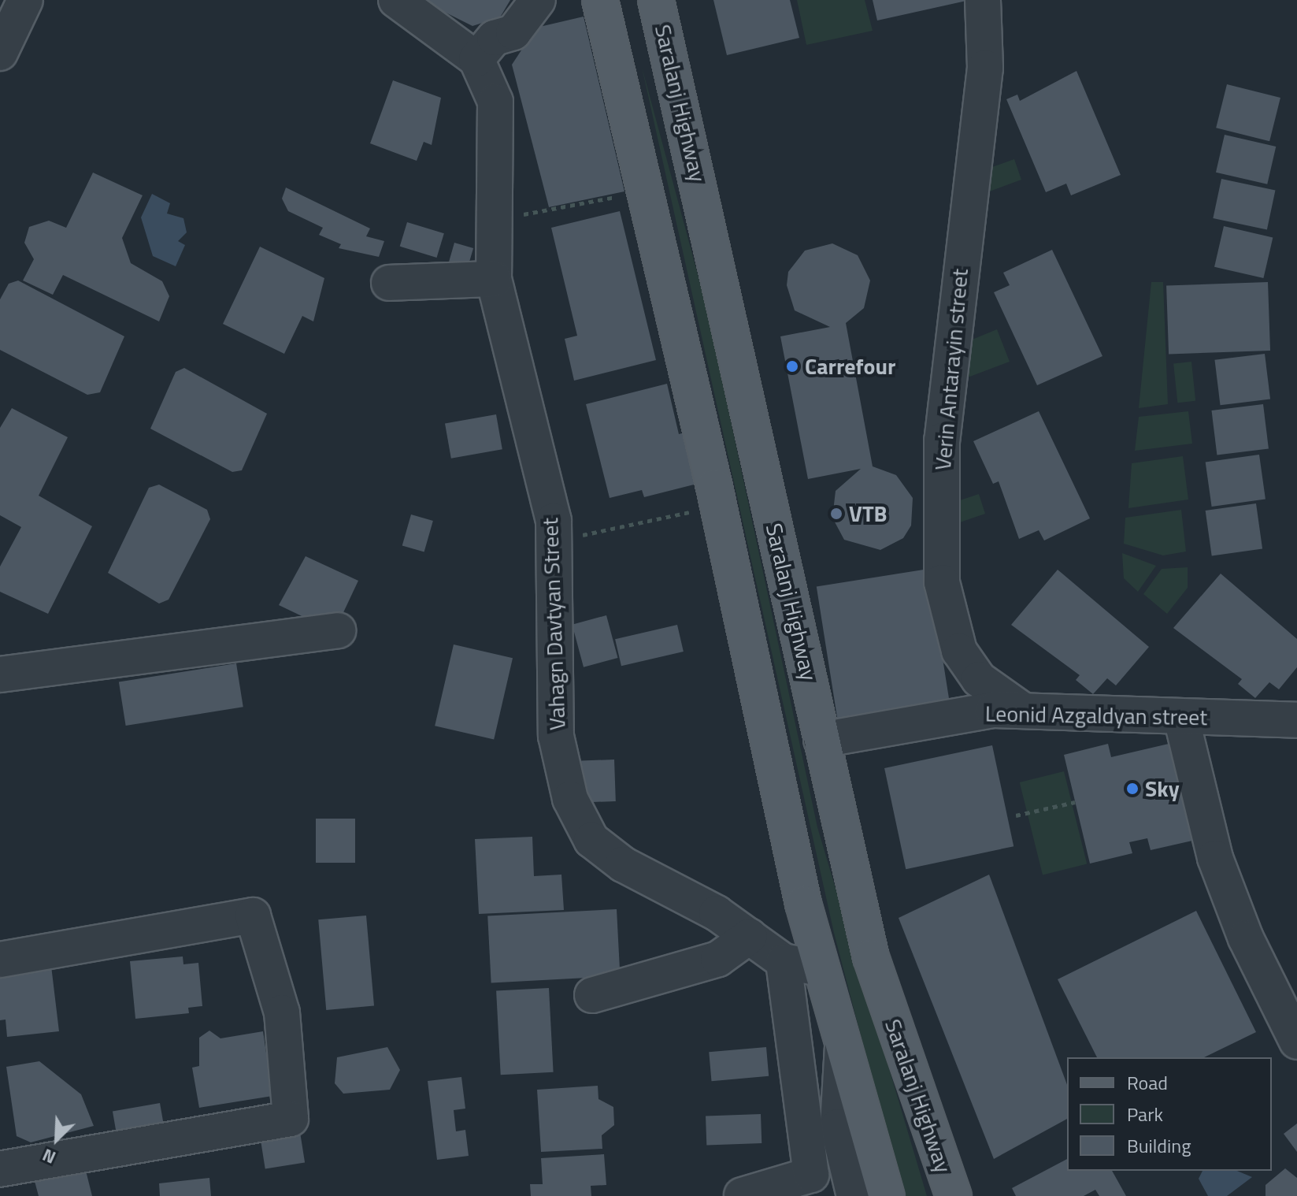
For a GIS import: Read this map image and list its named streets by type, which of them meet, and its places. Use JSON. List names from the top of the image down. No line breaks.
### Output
{"streets":{"main road":["Saralanj Highway"],"street":["Verin Antarayin street","Vahagn Davtyan Street","Leonid Azgaldyan street"]},"crossings":[["Saralanj Highway","Leonid Azgaldyan street"],["Verin Antarayin street","Leonid Azgaldyan street"]],"places":["Carrefour","VTB","Sky"],"legend":["Road","Park","Building"],"north":"bottom left"}
